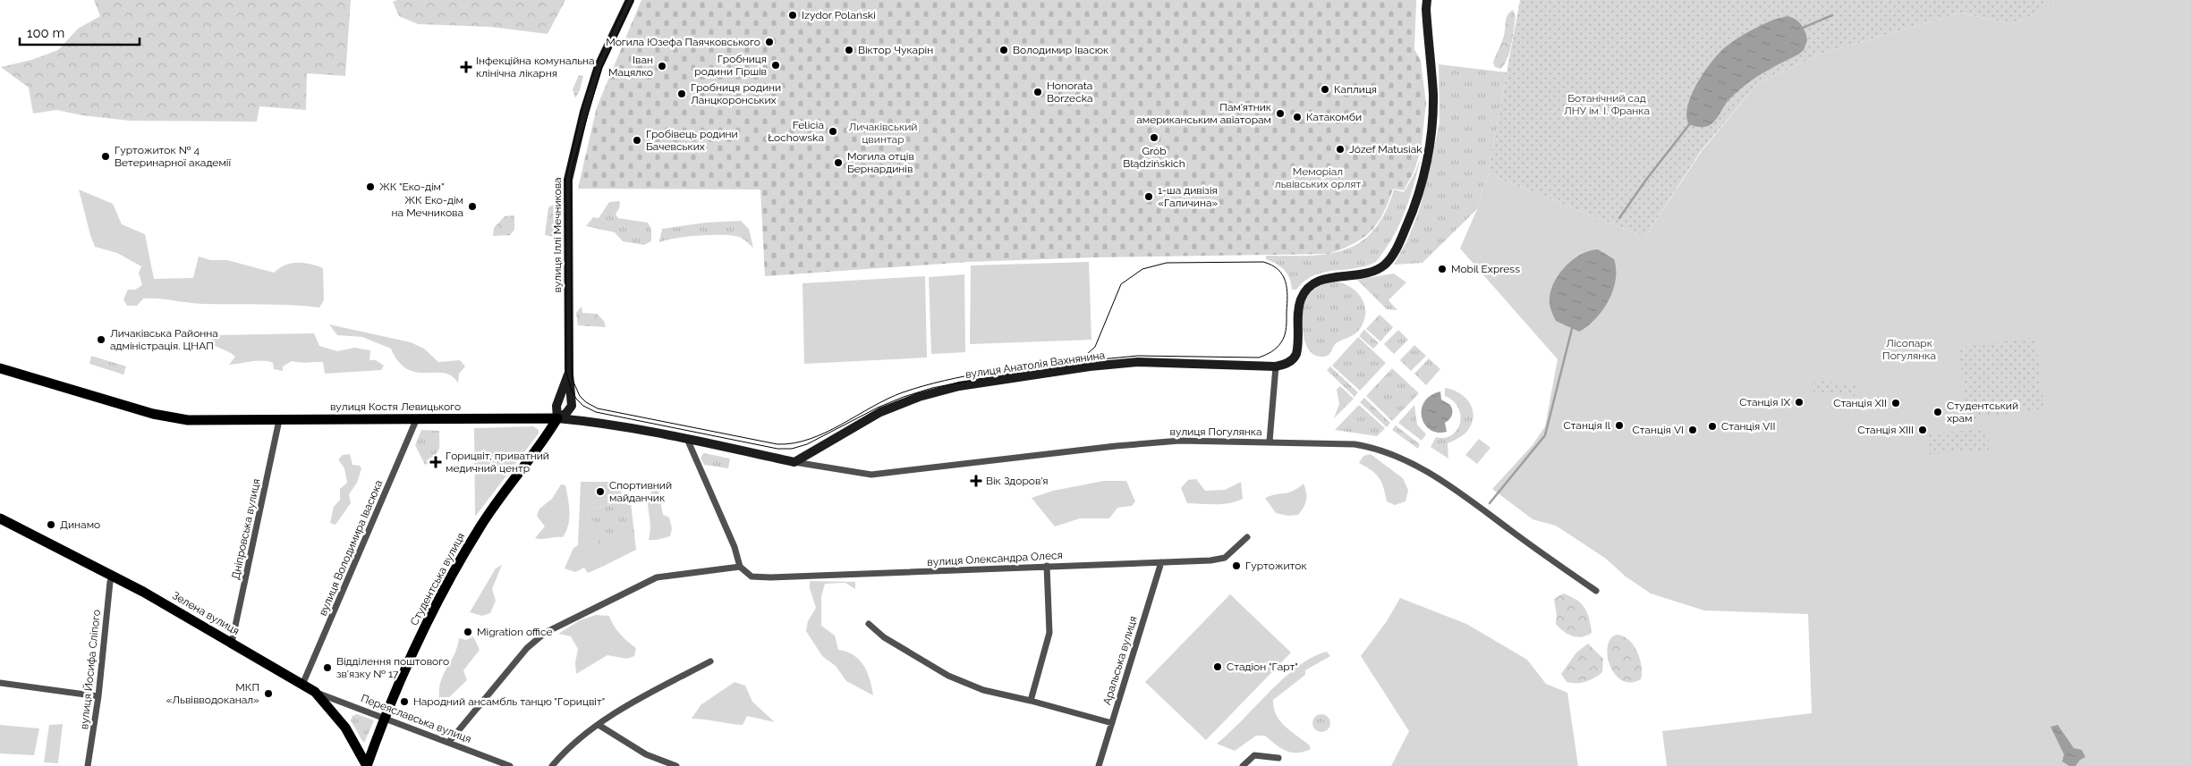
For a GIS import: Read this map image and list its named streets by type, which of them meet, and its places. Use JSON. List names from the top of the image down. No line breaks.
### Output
{"streets":{"main road":["вулиця Костя Левицького","Студентська вулиця","Зелена вулиця"],"street":["вулиця Іллі Мечникова","вулиця Анатолія Вахнянина","вулиця Погулянка","Дніпровська вулиця","вулиця Володимира Івасюка","вулиця Олександра Олеся","Аральська вулиця","вулиця Йосифа Сліпого","Переяславська вулиця"]},"crossings":[["вулиця Іллі Мечникова","вулиця Костя Левицького"],["вулиця Іллі Мечникова","Студентська вулиця"],["вулиця Анатолія Вахнянина","вулиця Костя Левицького"],["вулиця Анатолія Вахнянина","вулиця Погулянка"],["вулиця Костя Левицького","вулиця Погулянка"],["вулиця Костя Левицького","Дніпровська вулиця"],["вулиця Костя Левицького","вулиця Володимира Івасюка"],["вулиця Костя Левицького","Студентська вулиця"],["Дніпровська вулиця","Зелена вулиця"],["вулиця Володимира Івасюка","Зелена вулиця"],["вулиця Олександра Олеся","Аральська вулиця"],["Студентська вулиця","Зелена вулиця"],["Студентська вулиця","Переяславська вулиця"],["Зелена вулиця","вулиця Йосифа Сліпого"],["Зелена вулиця","Переяславська вулиця"]],"parks":["Ботанічний сад ЛНУ ім. І. Франка","Личаківський цвинтар","Меморіал львівських орлят","Лісопарк Погулянка"],"places":{"other":["Izydor Polański","Могила Юзефа Паячковського","Віктор Чукарін","Володимир Івасюк","Гробниця родини Гіршів","Іван Мацялко","Каплиця","Honorata Borzecka","Гробниця родини Ланцкоронських","Пам'ятник американським авіаторам","Катакомби","Felicia Łochowska","Grób Błądzińskich","Гробівець родини Бачевських","Józef Matusiak","Гуртожиток № 4 Ветеринарної академії","Могила отців Бернардинів","ЖК \"Еко-дім\"","1-ша дивізія «Галичина»","ЖК Еко-дім на Мечникова","Mobil Express","Личаківська Районна адміністрація. ЦНАП","Cтанція IX","Cтанція XII","Студентський храм","Cтанція Il","Станція VII","Станція VI","Cтанція XIII","Спортивний майданчик","Динамо","Гуртожиток","Migration office","Стадіон \"Гарт\"","Відділення поштового зв’язку № 17","МКП «Львівводоканал»","Народний ансамбль танцю \"Горицвіт\""],"health":["Інфекційна комунальна клінічна лікарня","Горицвіт, приватний медичний центр","Вік Здоров'я"]},"scale_bar":"100 m"}
